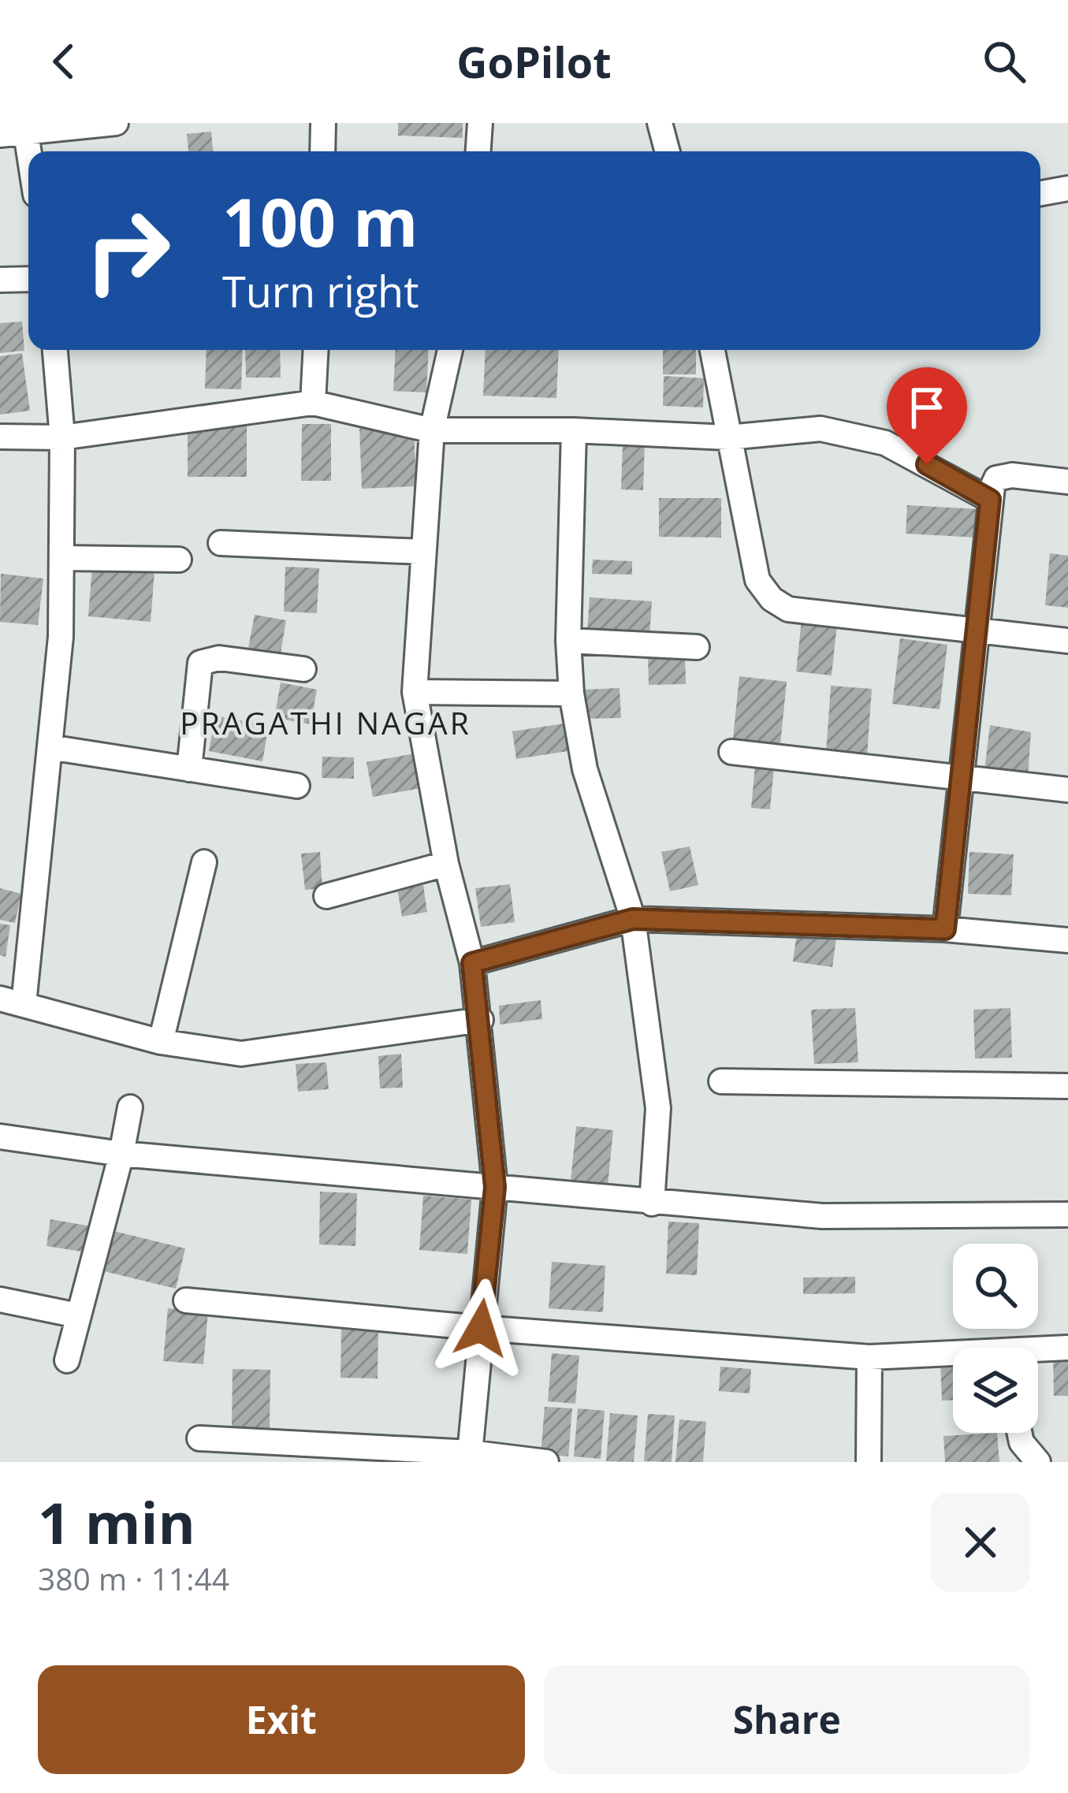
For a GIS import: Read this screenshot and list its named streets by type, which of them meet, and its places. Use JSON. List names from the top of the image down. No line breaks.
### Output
{"districts":["PRAGATHI NAGAR"],"page":{"header":"GoPilot","turn":["100 m","Turn right"],"heading":["1 min","380 m · 11:44"],"buttons":["Exit","Share"]}}
